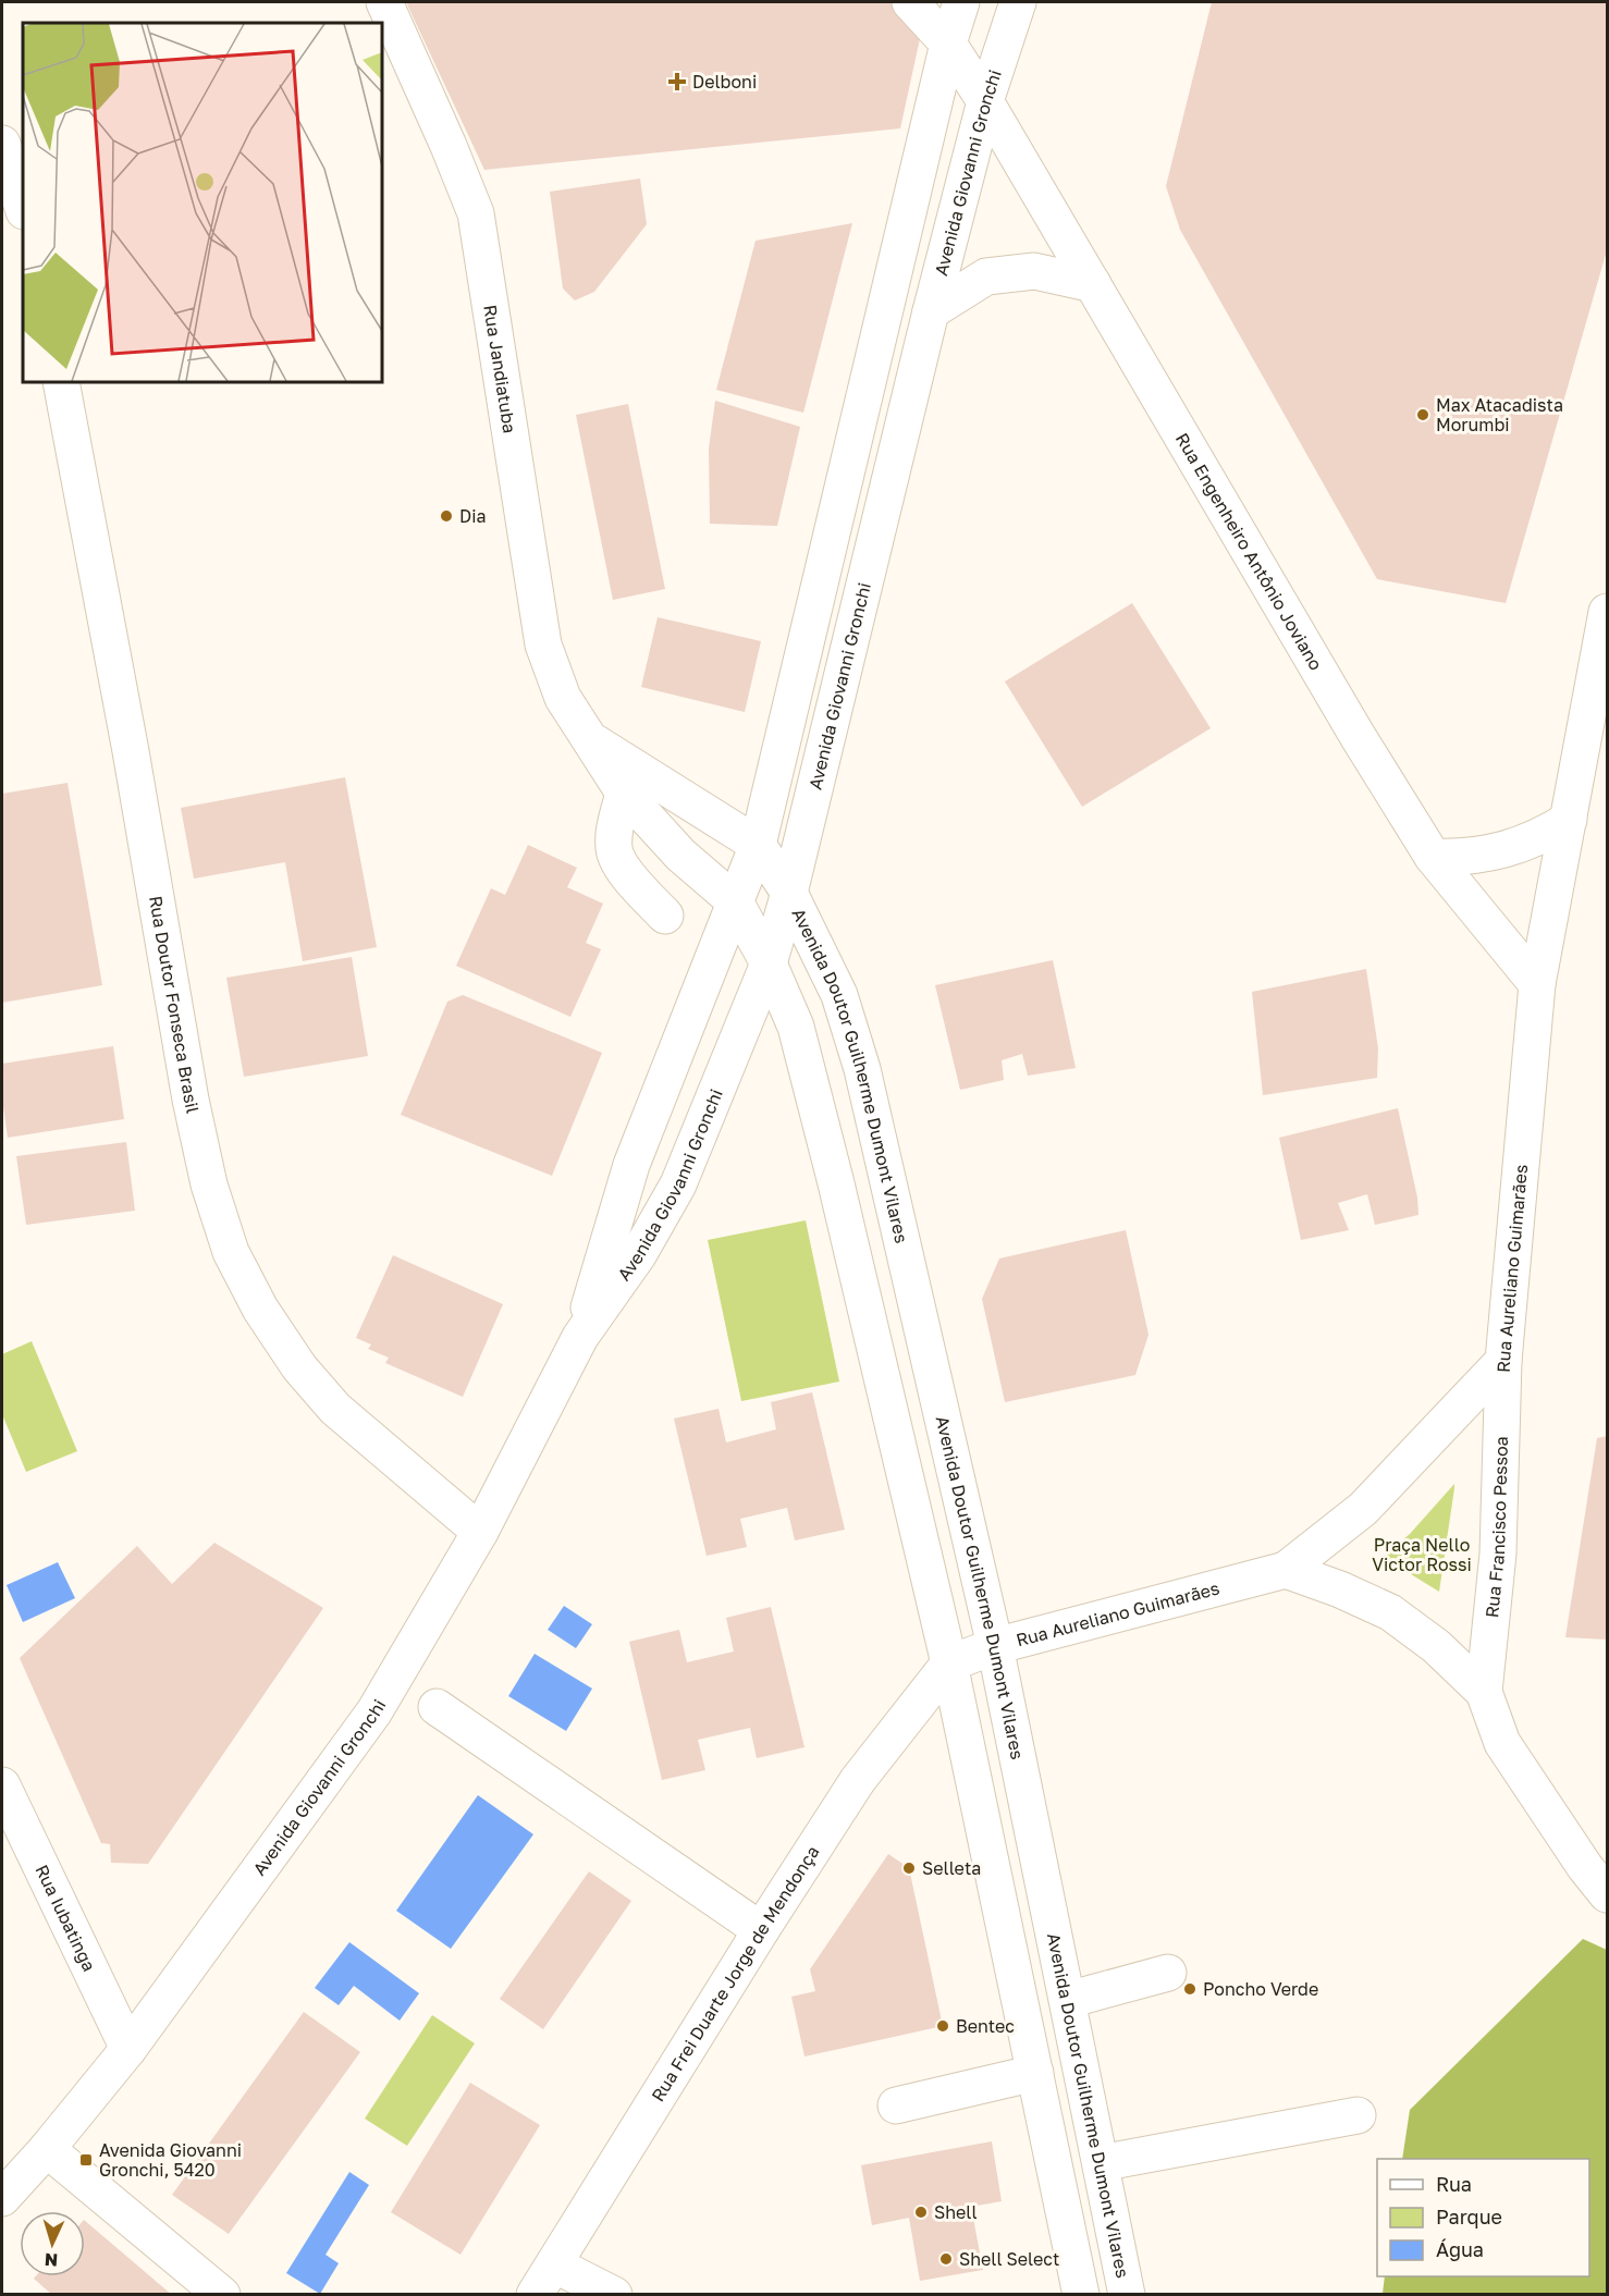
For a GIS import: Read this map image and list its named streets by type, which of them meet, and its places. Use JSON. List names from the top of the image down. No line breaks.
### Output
{"streets":{"street":["Avenida Giovanni Gronchi","Rua Jandiatuba","Rua Engenheiro Antônio Joviano","Rua Doutor Fonseca Brasil","Avenida Doutor Guilherme Dumont Vilares","Rua Aureliano Guimarães","Rua Francisco Pessoa","Rua Iubatinga","Rua Frei Duarte Jorge de Mendonça"]},"crossings":[["Avenida Giovanni Gronchi","Rua Jandiatuba"],["Avenida Giovanni Gronchi","Rua Engenheiro Antônio Joviano"],["Avenida Giovanni Gronchi","Rua Doutor Fonseca Brasil"],["Avenida Giovanni Gronchi","Avenida Doutor Guilherme Dumont Vilares"],["Avenida Giovanni Gronchi","Rua Iubatinga"],["Rua Jandiatuba","Avenida Doutor Guilherme Dumont Vilares"],["Rua Engenheiro Antônio Joviano","Rua Aureliano Guimarães"],["Avenida Doutor Guilherme Dumont Vilares","Rua Aureliano Guimarães"],["Avenida Doutor Guilherme Dumont Vilares","Rua Frei Duarte Jorge de Mendonça"],["Rua Aureliano Guimarães","Rua Francisco Pessoa"],["Rua Aureliano Guimarães","Rua Frei Duarte Jorge de Mendonça"]],"parks":["Praça Nello Victor Rossi"],"places":{"health":["Delboni"],"other":["Max Atacadista Morumbi","Dia","Selleta","Poncho Verde","Bentec","Shell","Shell Select"],"transit":["Avenida Giovanni Gronchi, 5420"]},"legend":["Rua","Parque","Água"],"north":"bottom"}
